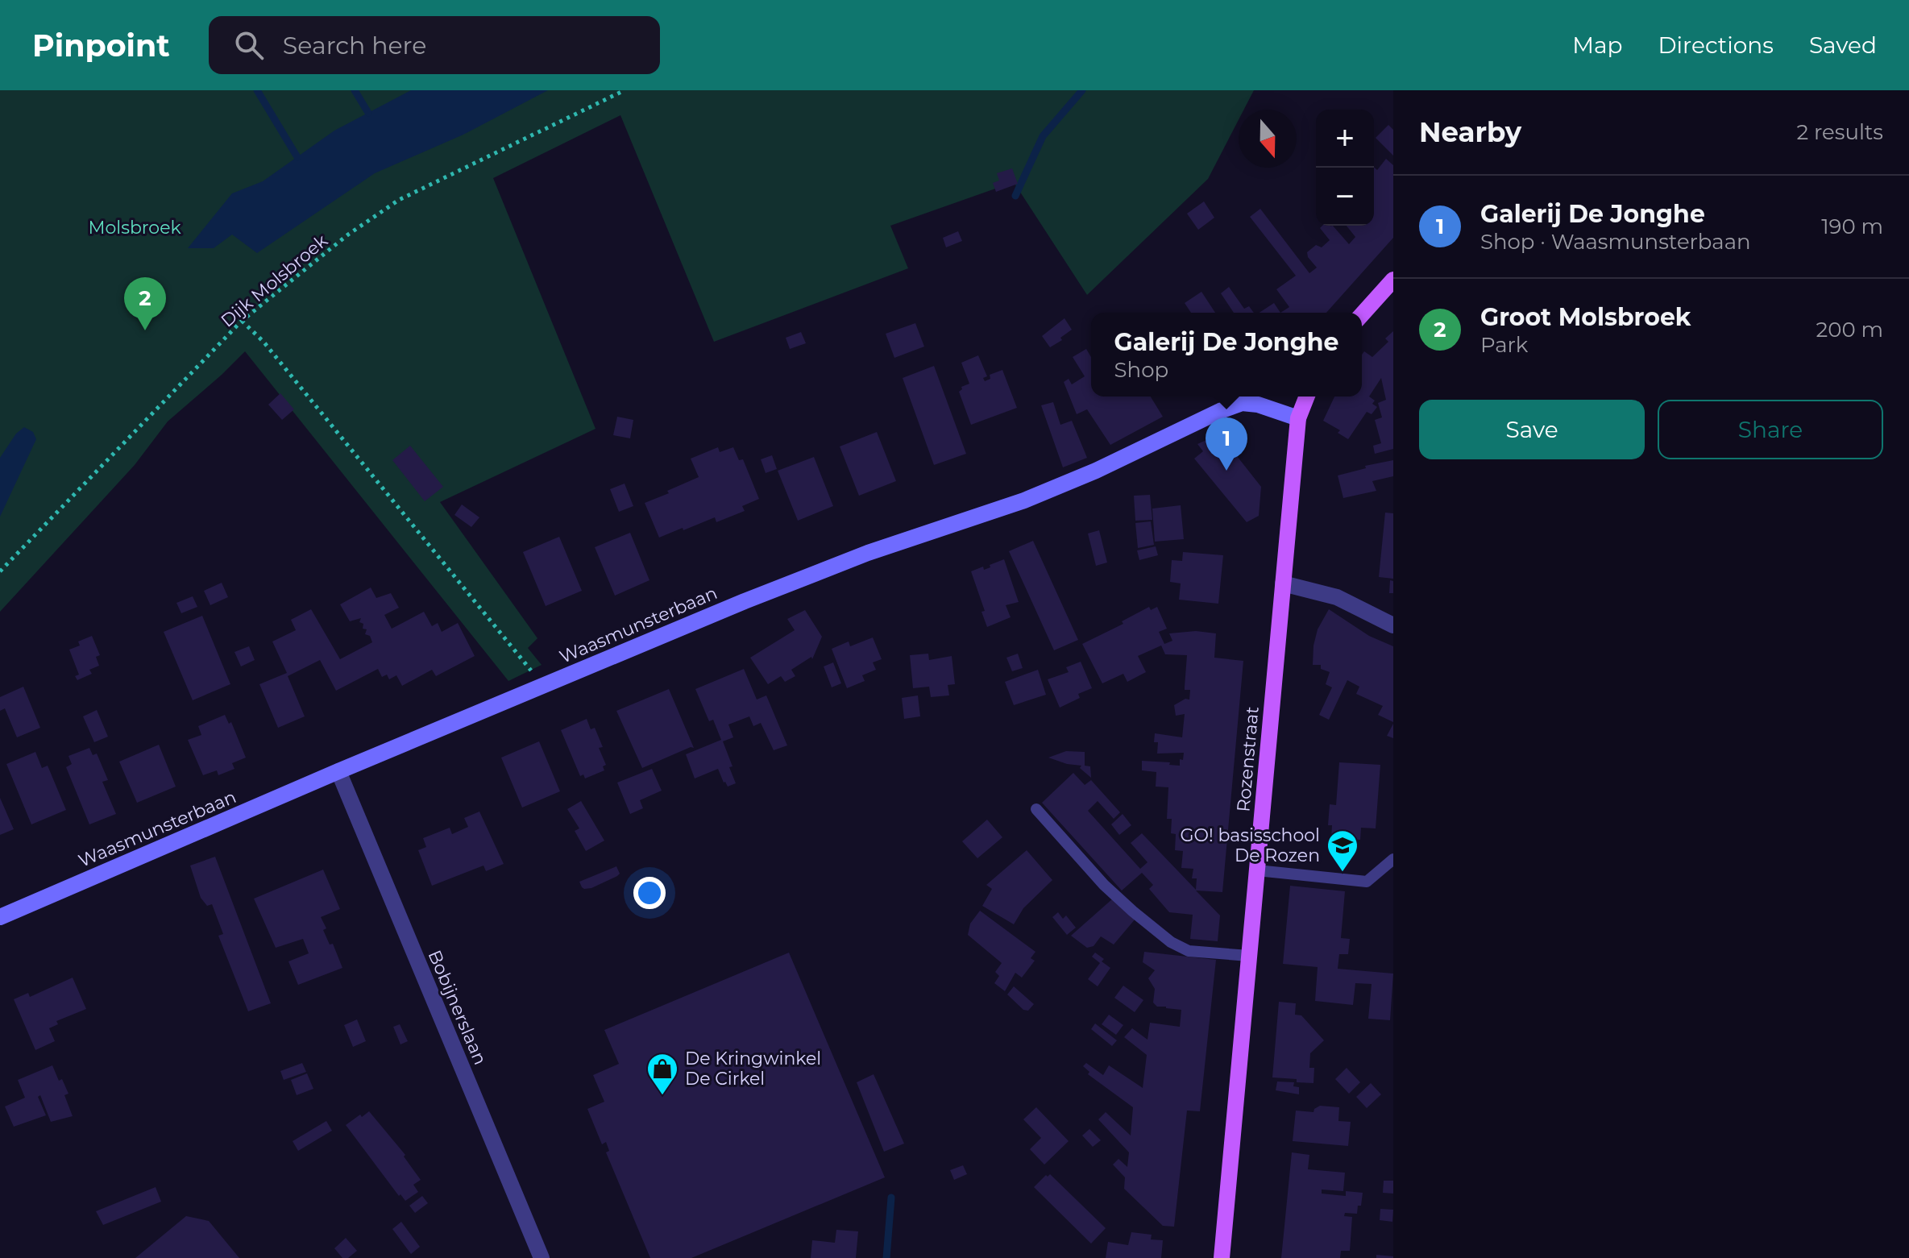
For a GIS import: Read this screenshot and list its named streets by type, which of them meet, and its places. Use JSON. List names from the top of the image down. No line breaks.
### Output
{"streets":{"main road":["Rozenstraat"],"street":["Waasmunsterbaan","Bobijnerslaan"],"path":["Dijk Molsbroek"]},"crossings":[["Waasmunsterbaan","Rozenstraat"],["Waasmunsterbaan","Bobijnerslaan"]],"parks":["Molsbroek"],"places":{"school or university":["GO! basisschool De Rozen"],"shop":["De Kringwinkel De Cirkel"]},"north":"bottom","page":{"header":"Pinpoint","search":"Search here","nav":["Map","Directions","Saved"],"heading":["Nearby","2 results"],"map_buttons":["+","−"],"list":[{"mark":"1","name":"Galerij De Jonghe","note":"Shop · Waasmunsterbaan","value":"190 m"},{"mark":"2","name":"Groot Molsbroek","note":"Park","value":"200 m"}],"pins":["2","1"],"popup":["Galerij De Jonghe","Shop"],"buttons":["Save","Share"]}}
